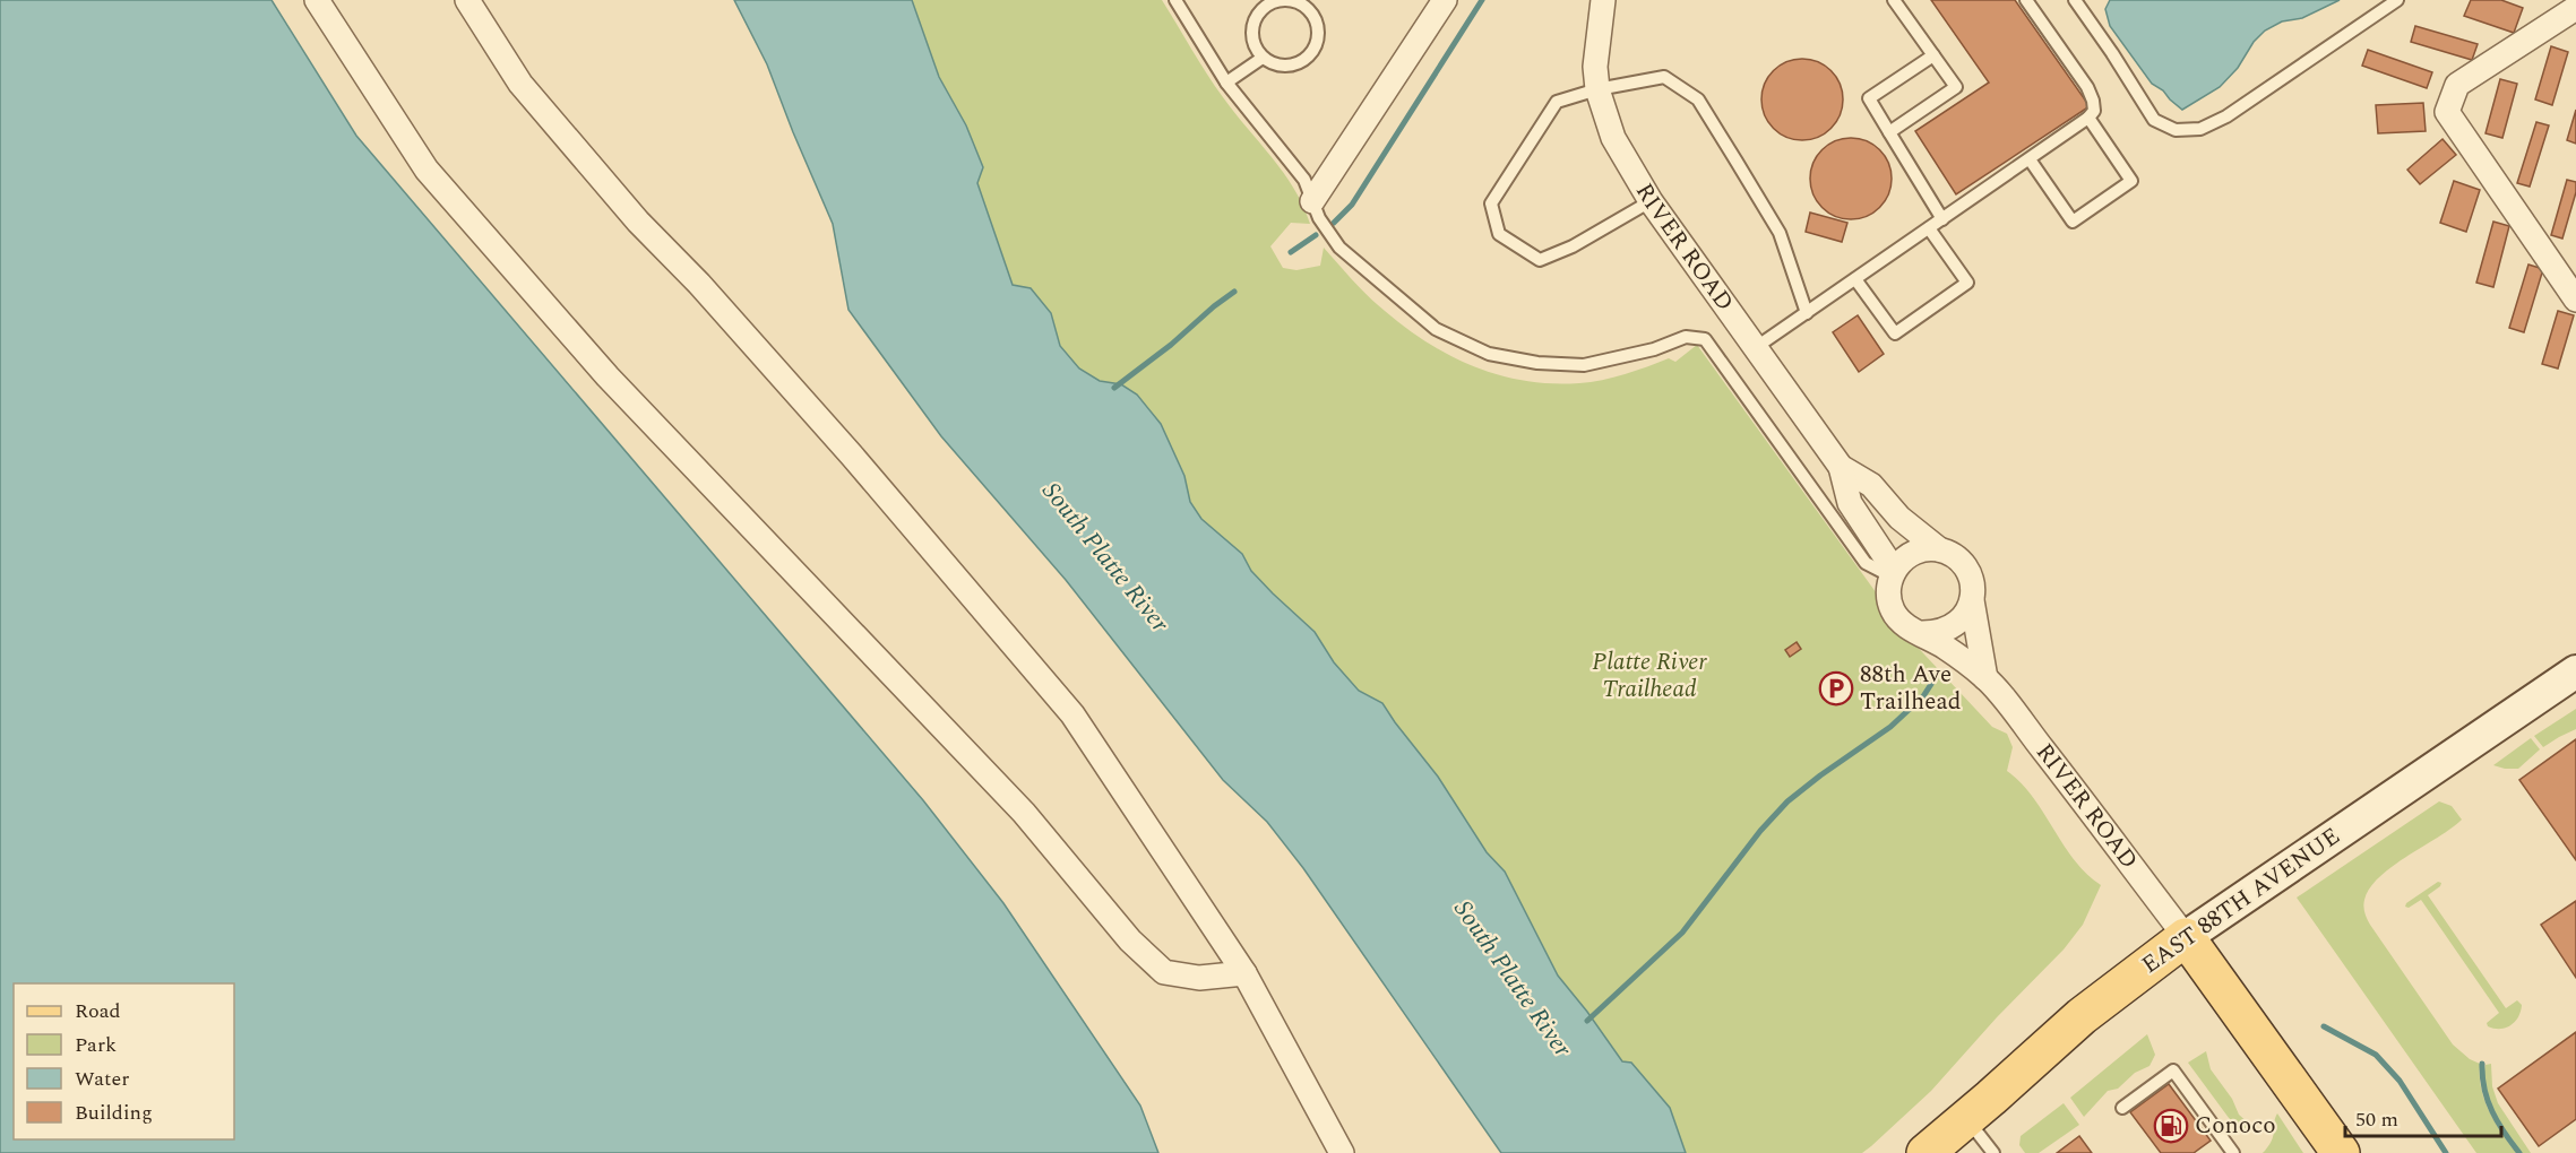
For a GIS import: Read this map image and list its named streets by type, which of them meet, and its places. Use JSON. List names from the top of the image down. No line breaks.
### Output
{"streets":{"main road":["EAST 88TH AVENUE"],"street":["RIVER ROAD"]},"crossings":[["RIVER ROAD","EAST 88TH AVENUE"]],"water":["South Platte River"],"parks":["Platte River Trailhead"],"places":{"parking":["88th Ave Trailhead"],"fuel station":["Conoco"]},"legend":["Road","Park","Water","Building"],"scale_bar":"50 m"}
